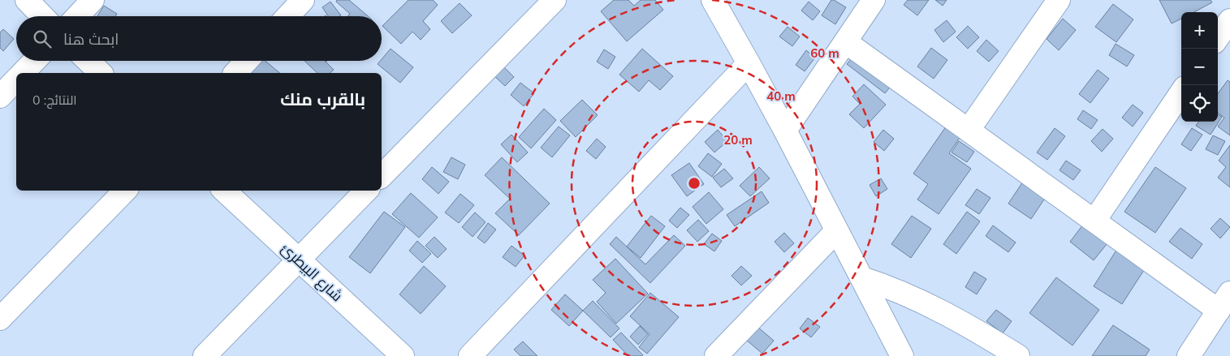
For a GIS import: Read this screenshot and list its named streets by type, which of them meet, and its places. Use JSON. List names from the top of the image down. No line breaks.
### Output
{"streets":{"street":["شارع البيطرئ"]},"page":{"map_buttons":["+","−"],"search":"ابحث هنا","heading":["بالقرب منك","النتائج: 0"]},"rings":["60 m","40 m","20 m"]}
